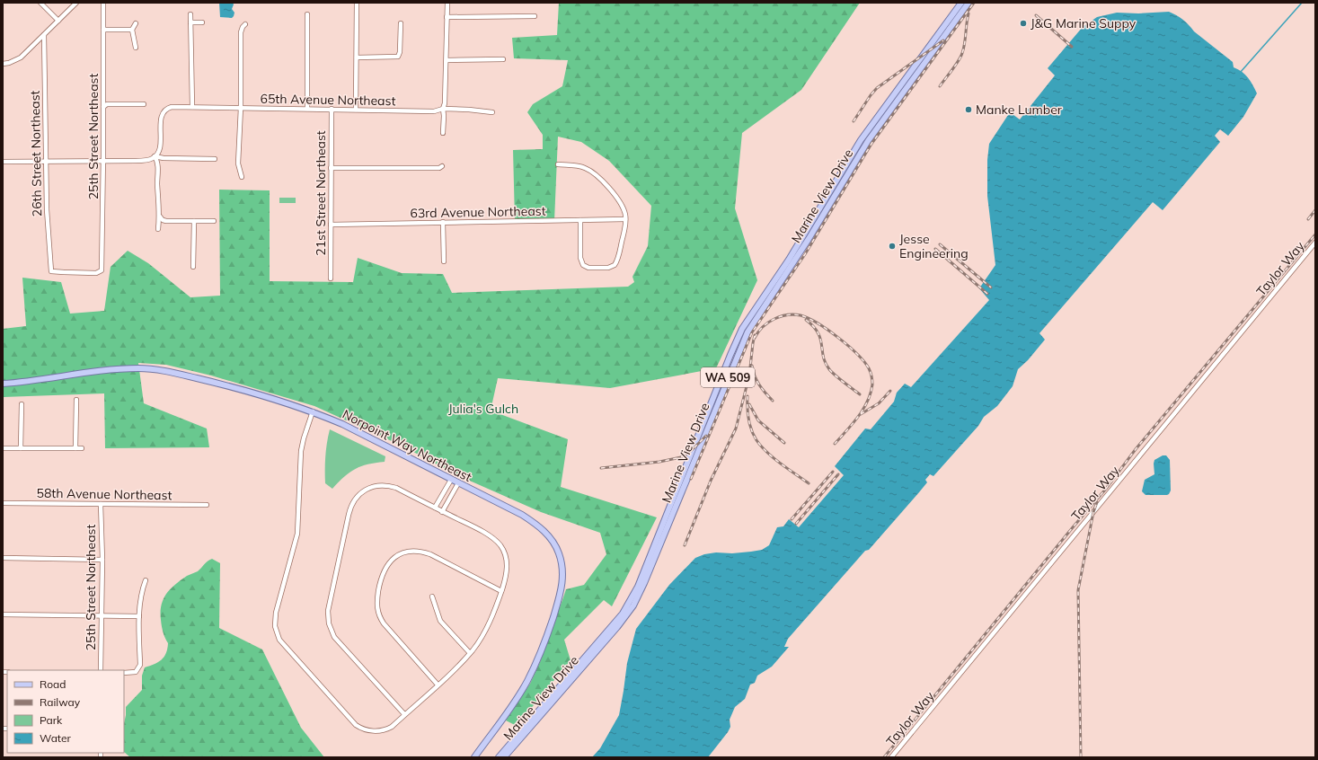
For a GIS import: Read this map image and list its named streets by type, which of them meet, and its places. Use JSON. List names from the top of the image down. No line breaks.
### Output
{"streets":{"main road":["Marine View Drive","WA 509","Norpoint Way Northeast"],"street":["65th Avenue Northeast","25th Street Northeast","26th Street Northeast","21st Street Northeast","63rd Avenue Northeast","Taylor Way","58th Avenue Northeast"]},"crossings":[["65th Avenue Northeast","21st Street Northeast"],["25th Street Northeast","26th Street Northeast"],["25th Street Northeast","58th Avenue Northeast"],["21st Street Northeast","63rd Avenue Northeast"]],"parks":["Julia's Gulch"],"places":["J&G Marine Suppy","Manke Lumber","Jesse Engineering"],"legend":["Road","Railway","Park","Water"]}
